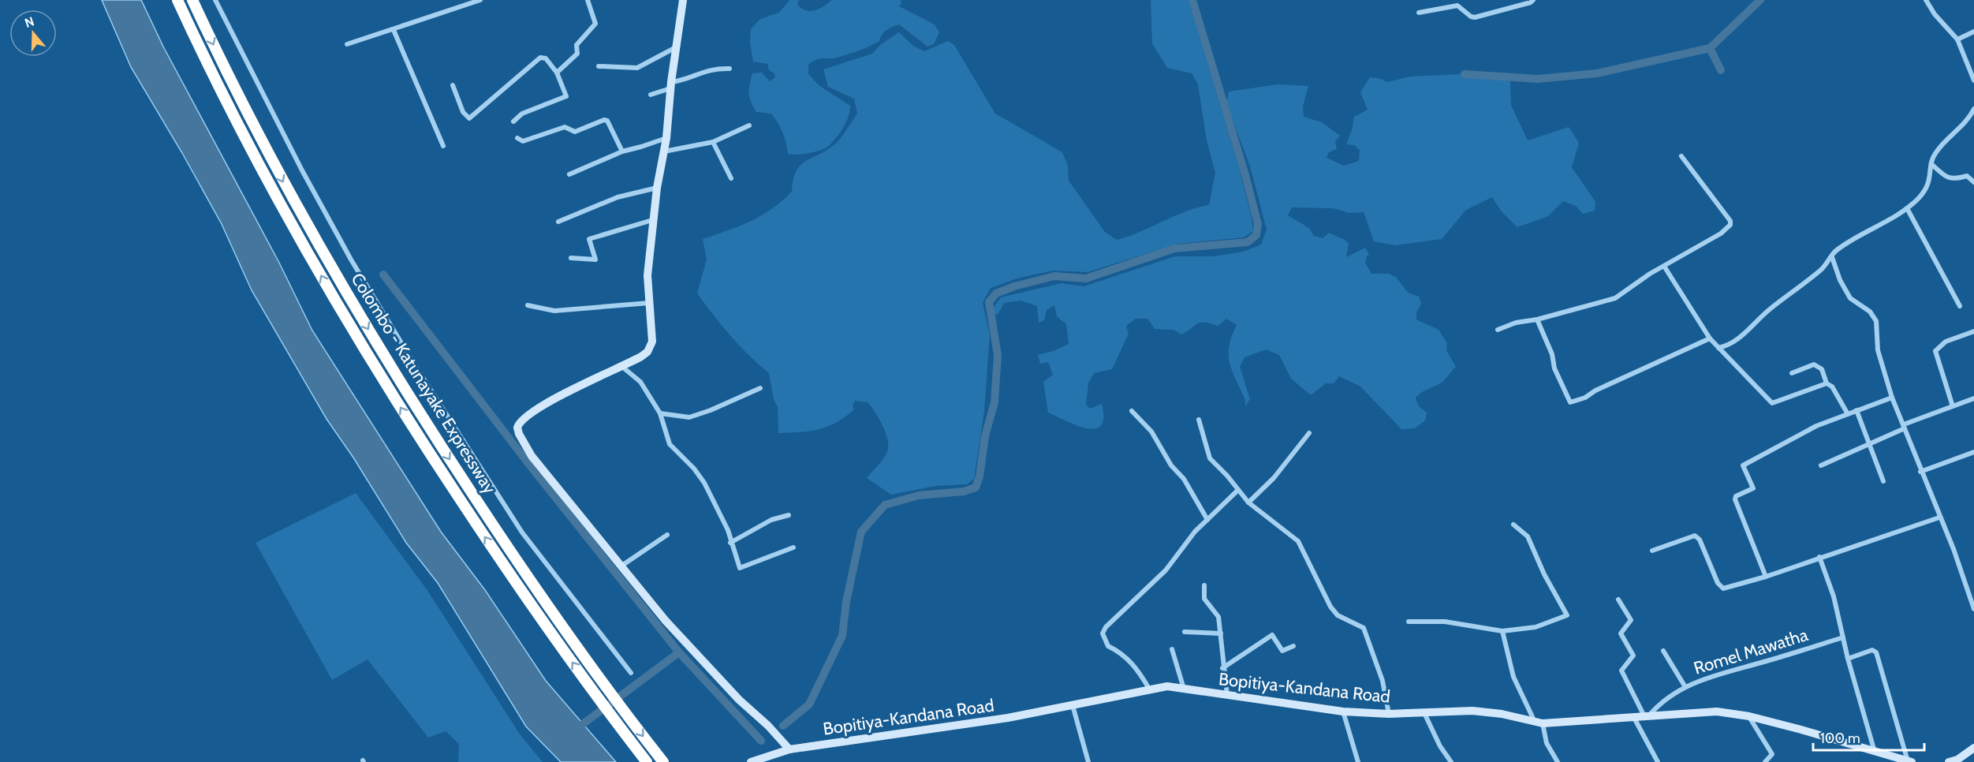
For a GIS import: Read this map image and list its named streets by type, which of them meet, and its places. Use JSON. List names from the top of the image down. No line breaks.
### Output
{"streets":{"highway":["Colombo - Katunayake Expressway"],"street":["Romel Mawatha","Bopitiya-Kandana Road"]},"crossings":[["Romel Mawatha","Bopitiya-Kandana Road"]],"scale_bar":"100 m","north":"top"}
